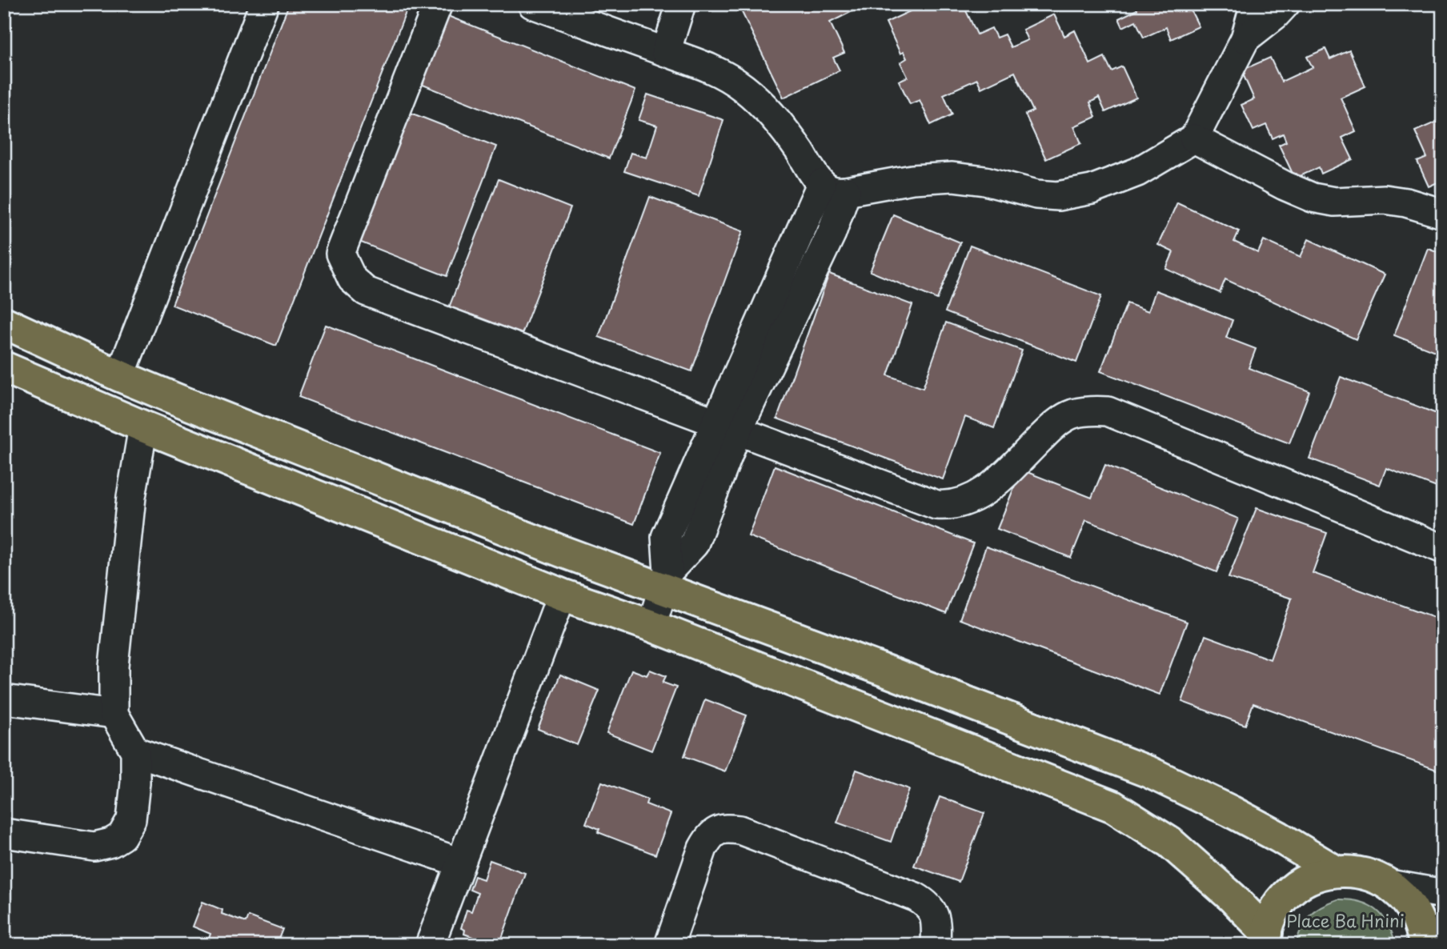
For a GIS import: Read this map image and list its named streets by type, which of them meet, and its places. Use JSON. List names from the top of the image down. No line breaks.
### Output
{"parks":["Place Ba Hnini"]}
